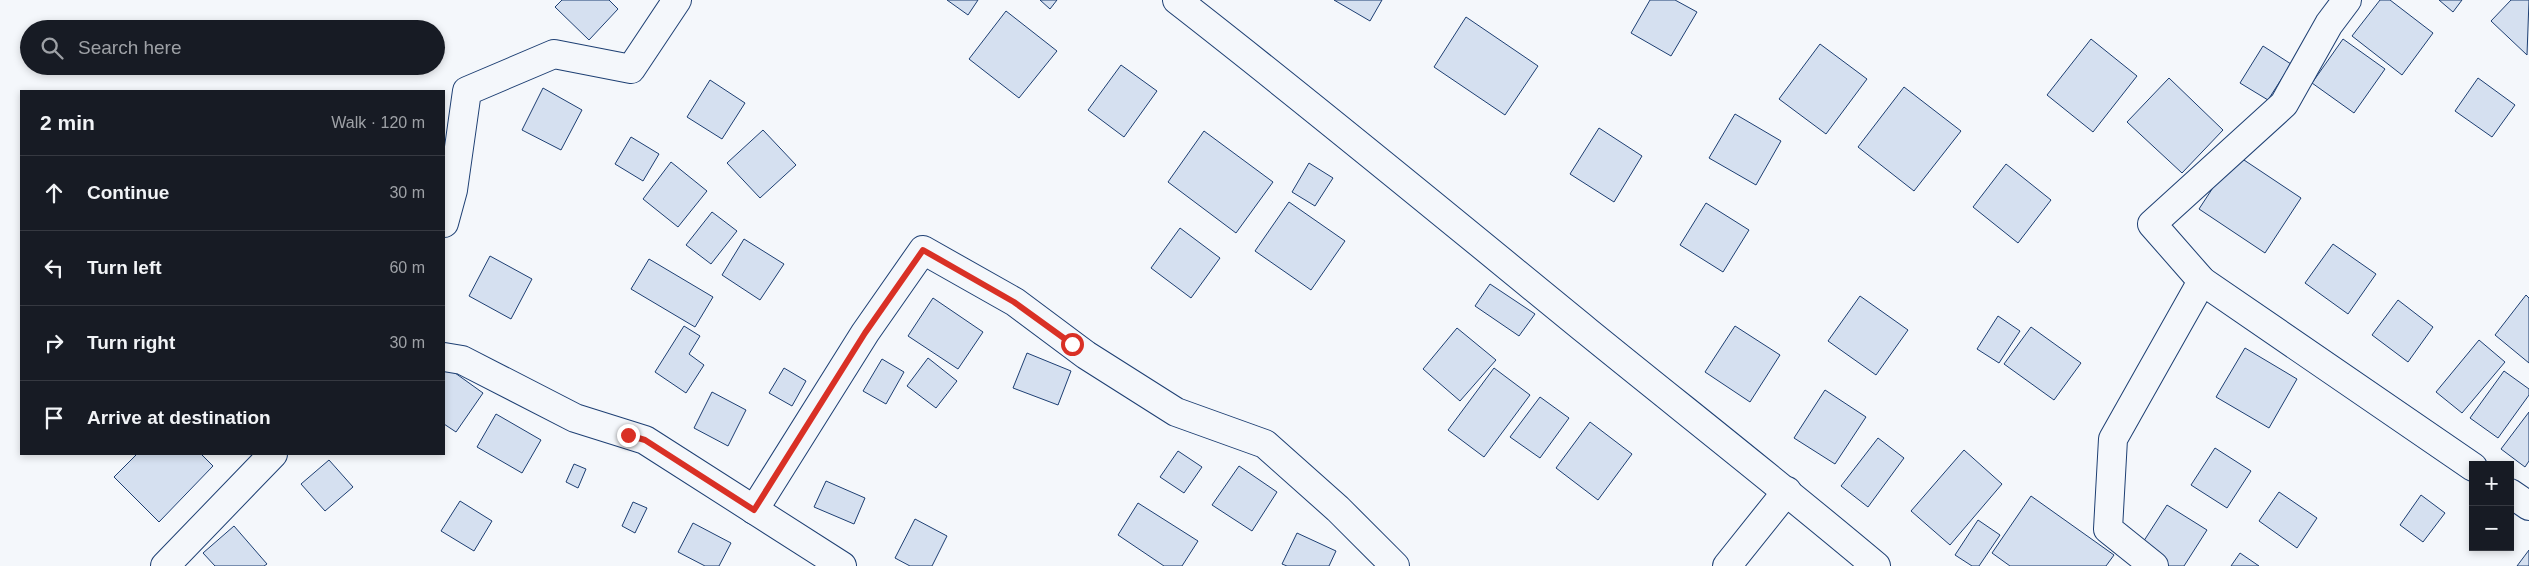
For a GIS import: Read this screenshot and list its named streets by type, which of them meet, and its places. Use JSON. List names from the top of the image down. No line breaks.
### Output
{"page":{"search":"Search here","heading":["2 min","Walk · 120 m"],"list":[["Continue","30 m"],["Turn left","60 m"],["Turn right","30 m"],"Arrive at destination"],"map_buttons":["+","−"]}}
